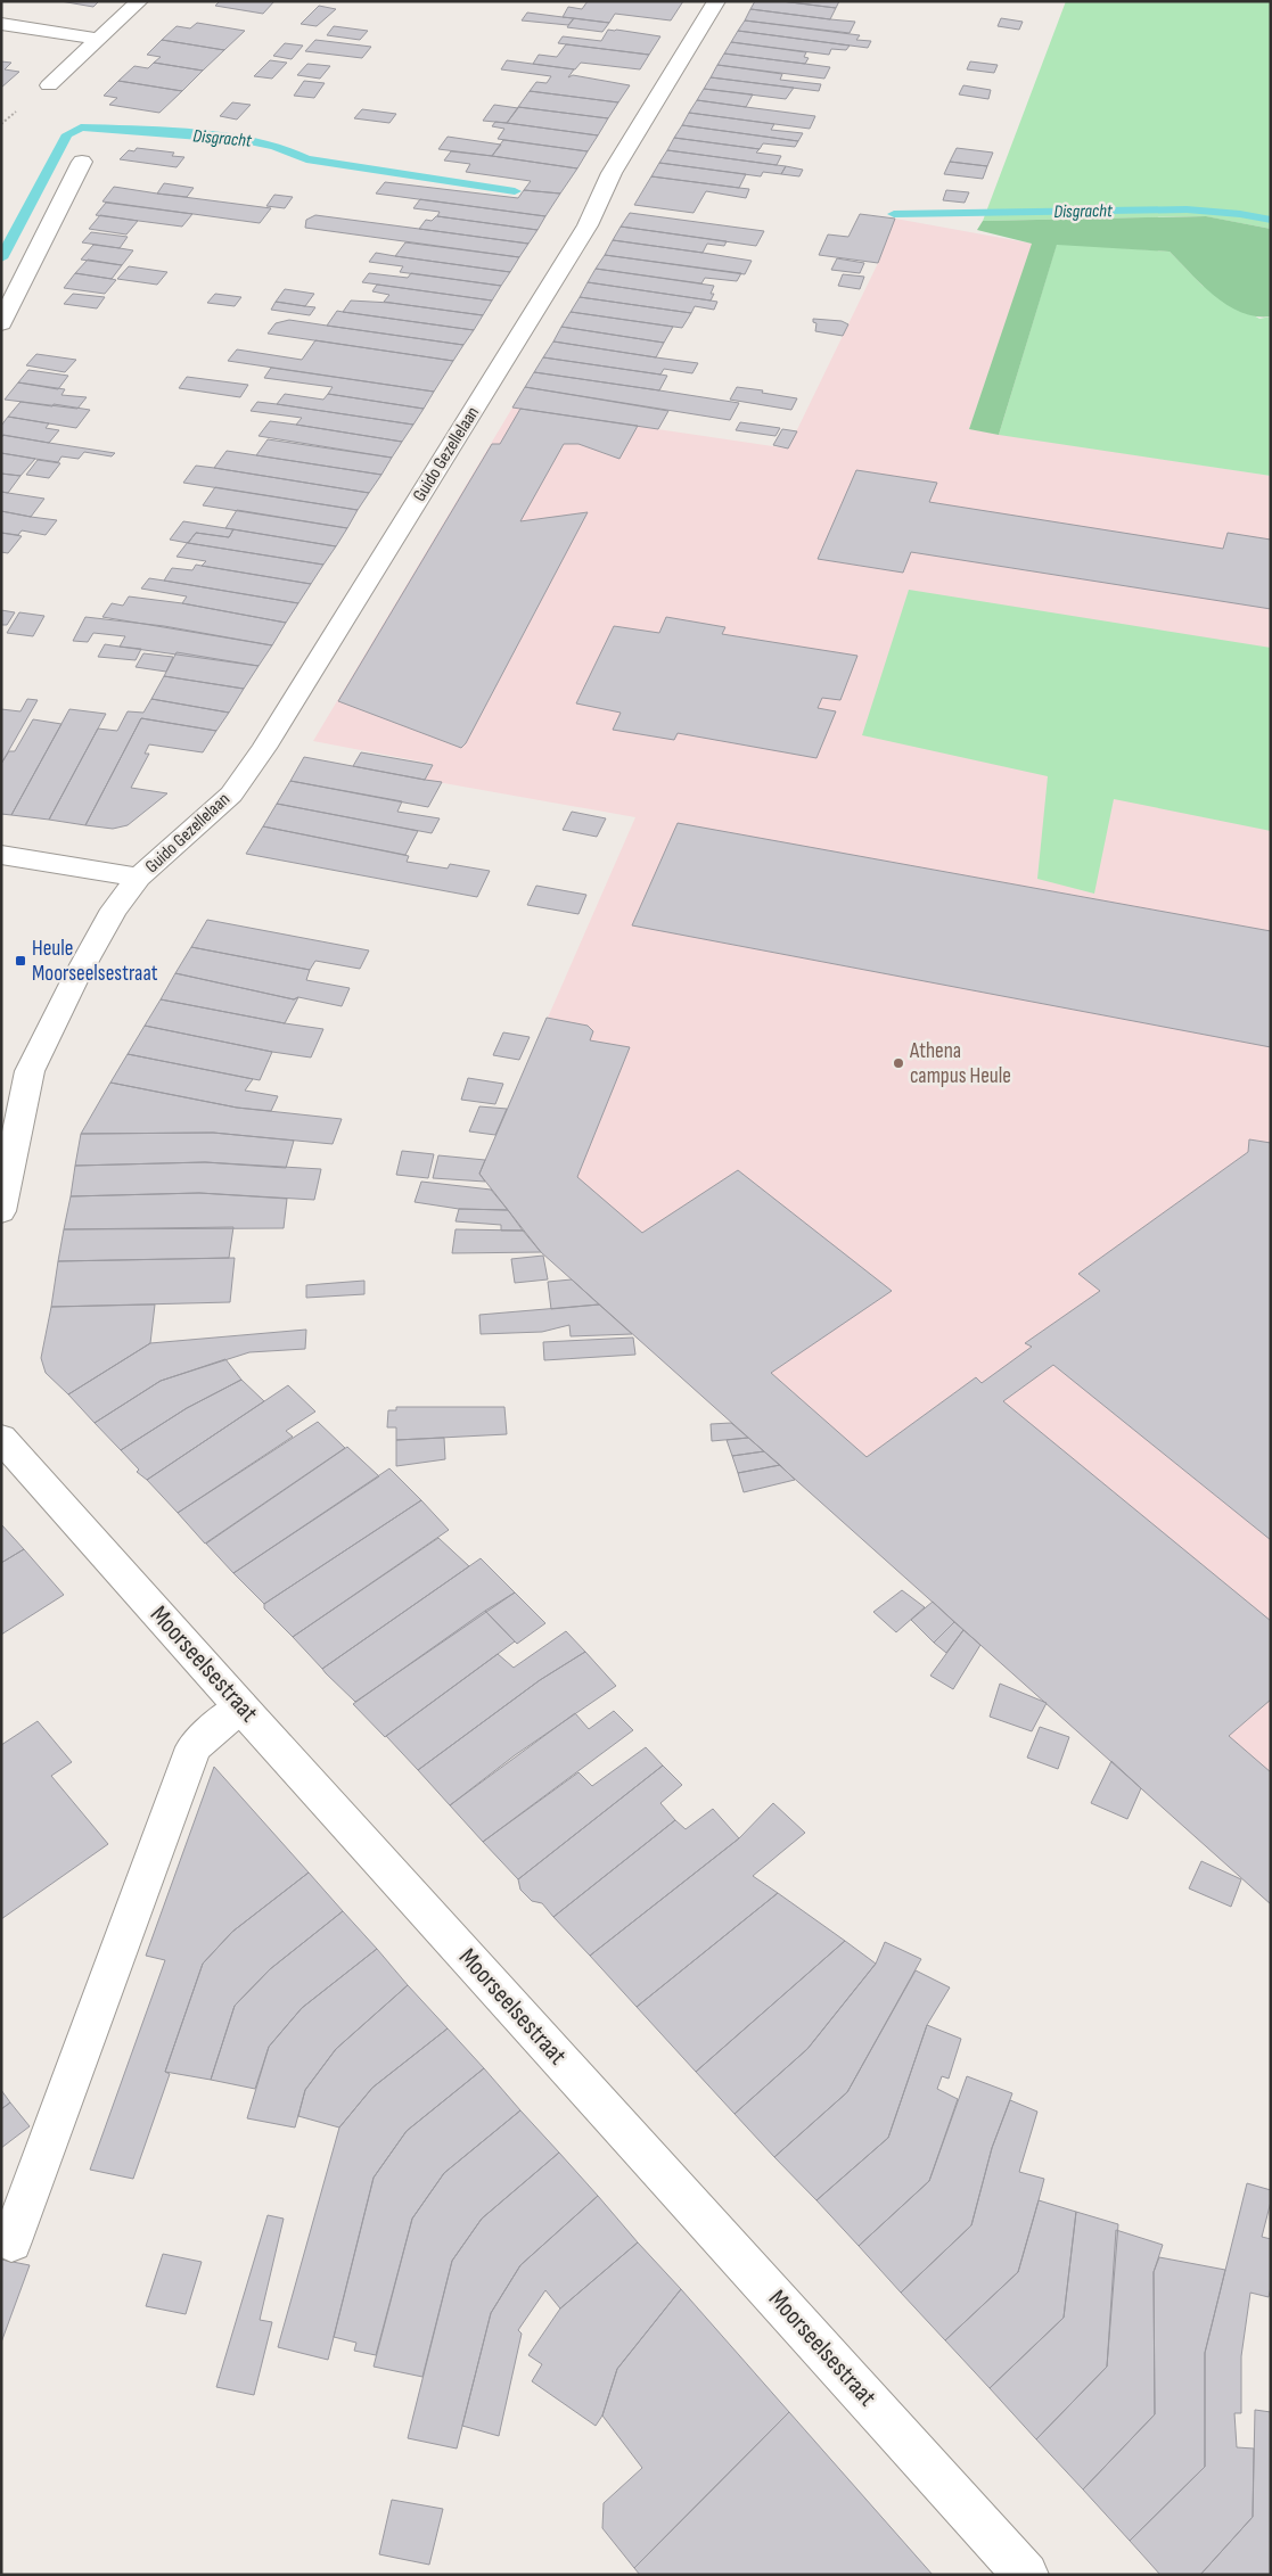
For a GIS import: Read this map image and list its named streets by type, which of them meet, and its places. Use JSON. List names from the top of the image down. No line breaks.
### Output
{"streets":{"street":["Guido Gezellelaan","Moorseelsestraat"]},"water":["Disgracht"],"places":{"transit":["Heule Moorseelsestraat"],"other":["Athena campus Heule"]}}
